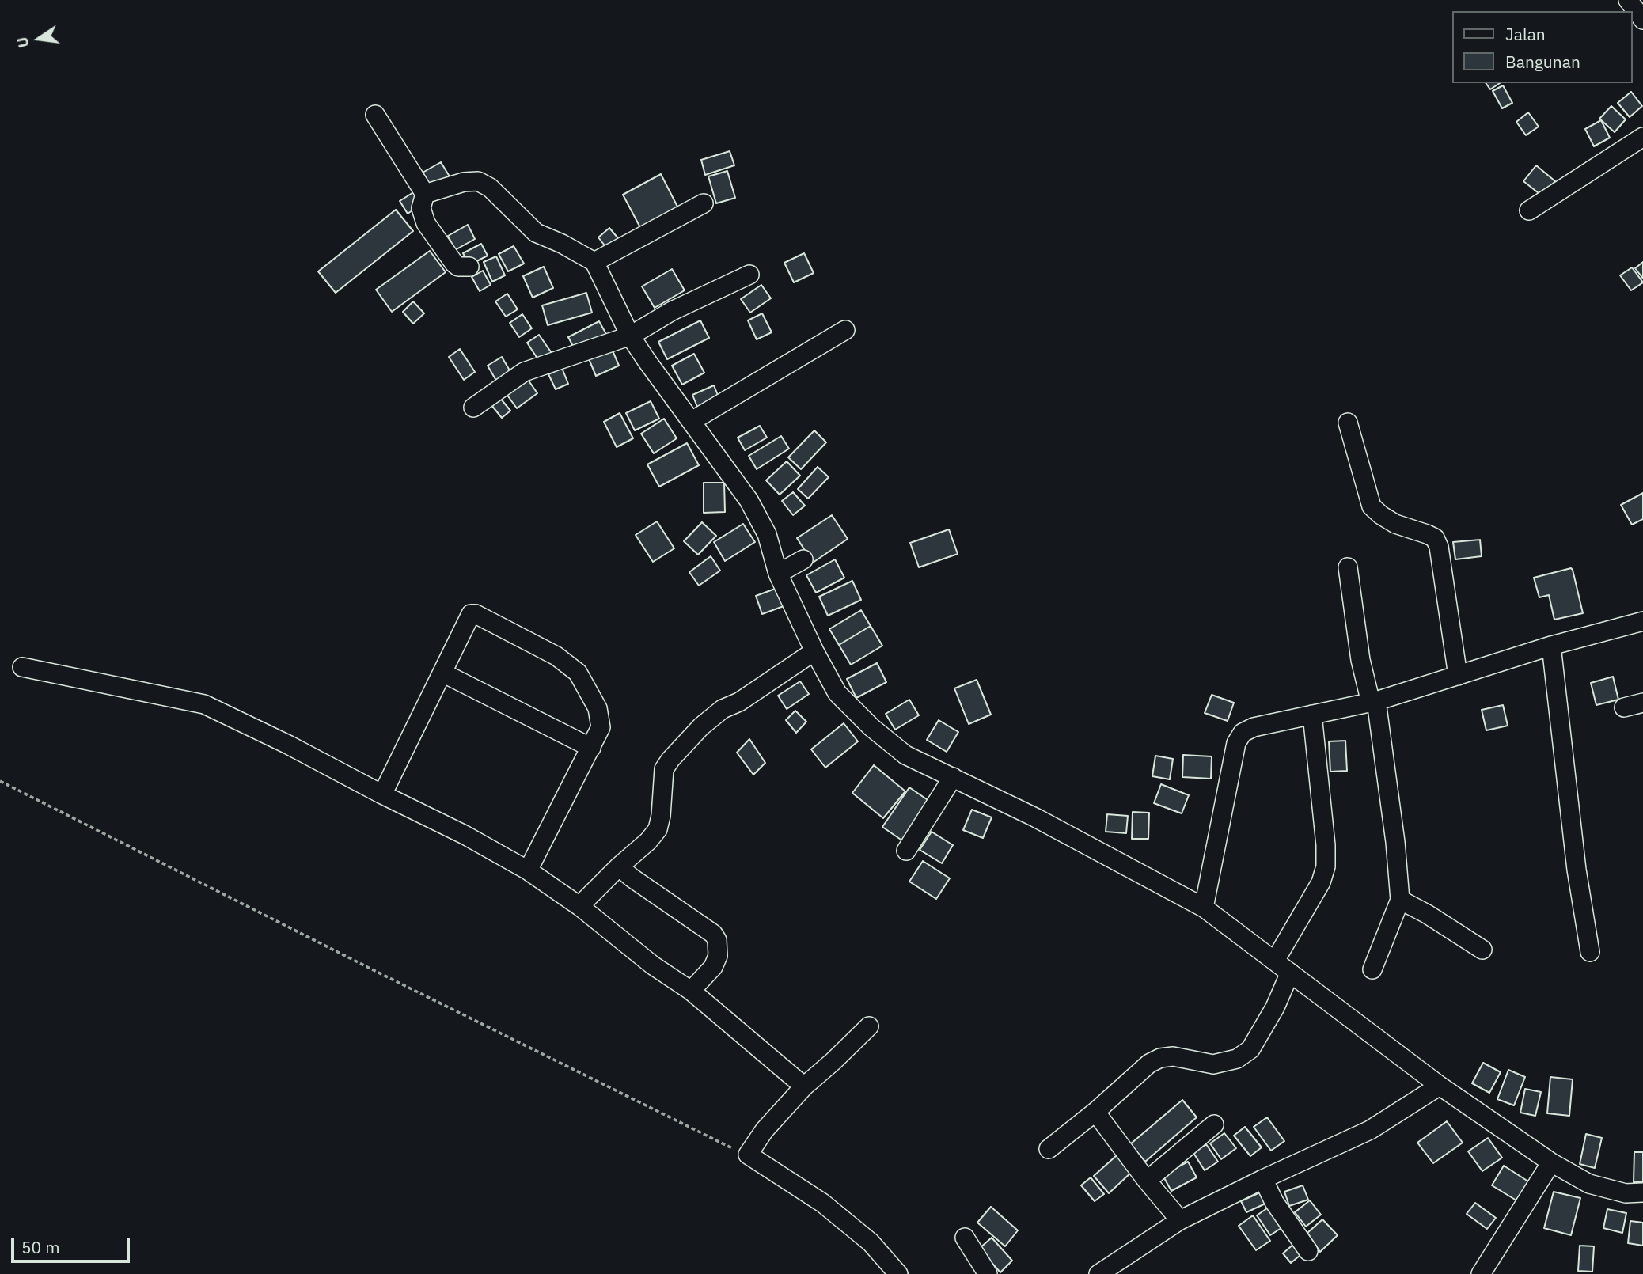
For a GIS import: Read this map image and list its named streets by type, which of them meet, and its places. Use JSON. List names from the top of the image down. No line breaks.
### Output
{"legend":["Jalan","Bangunan"],"scale_bar":"50 m","north":"left"}
